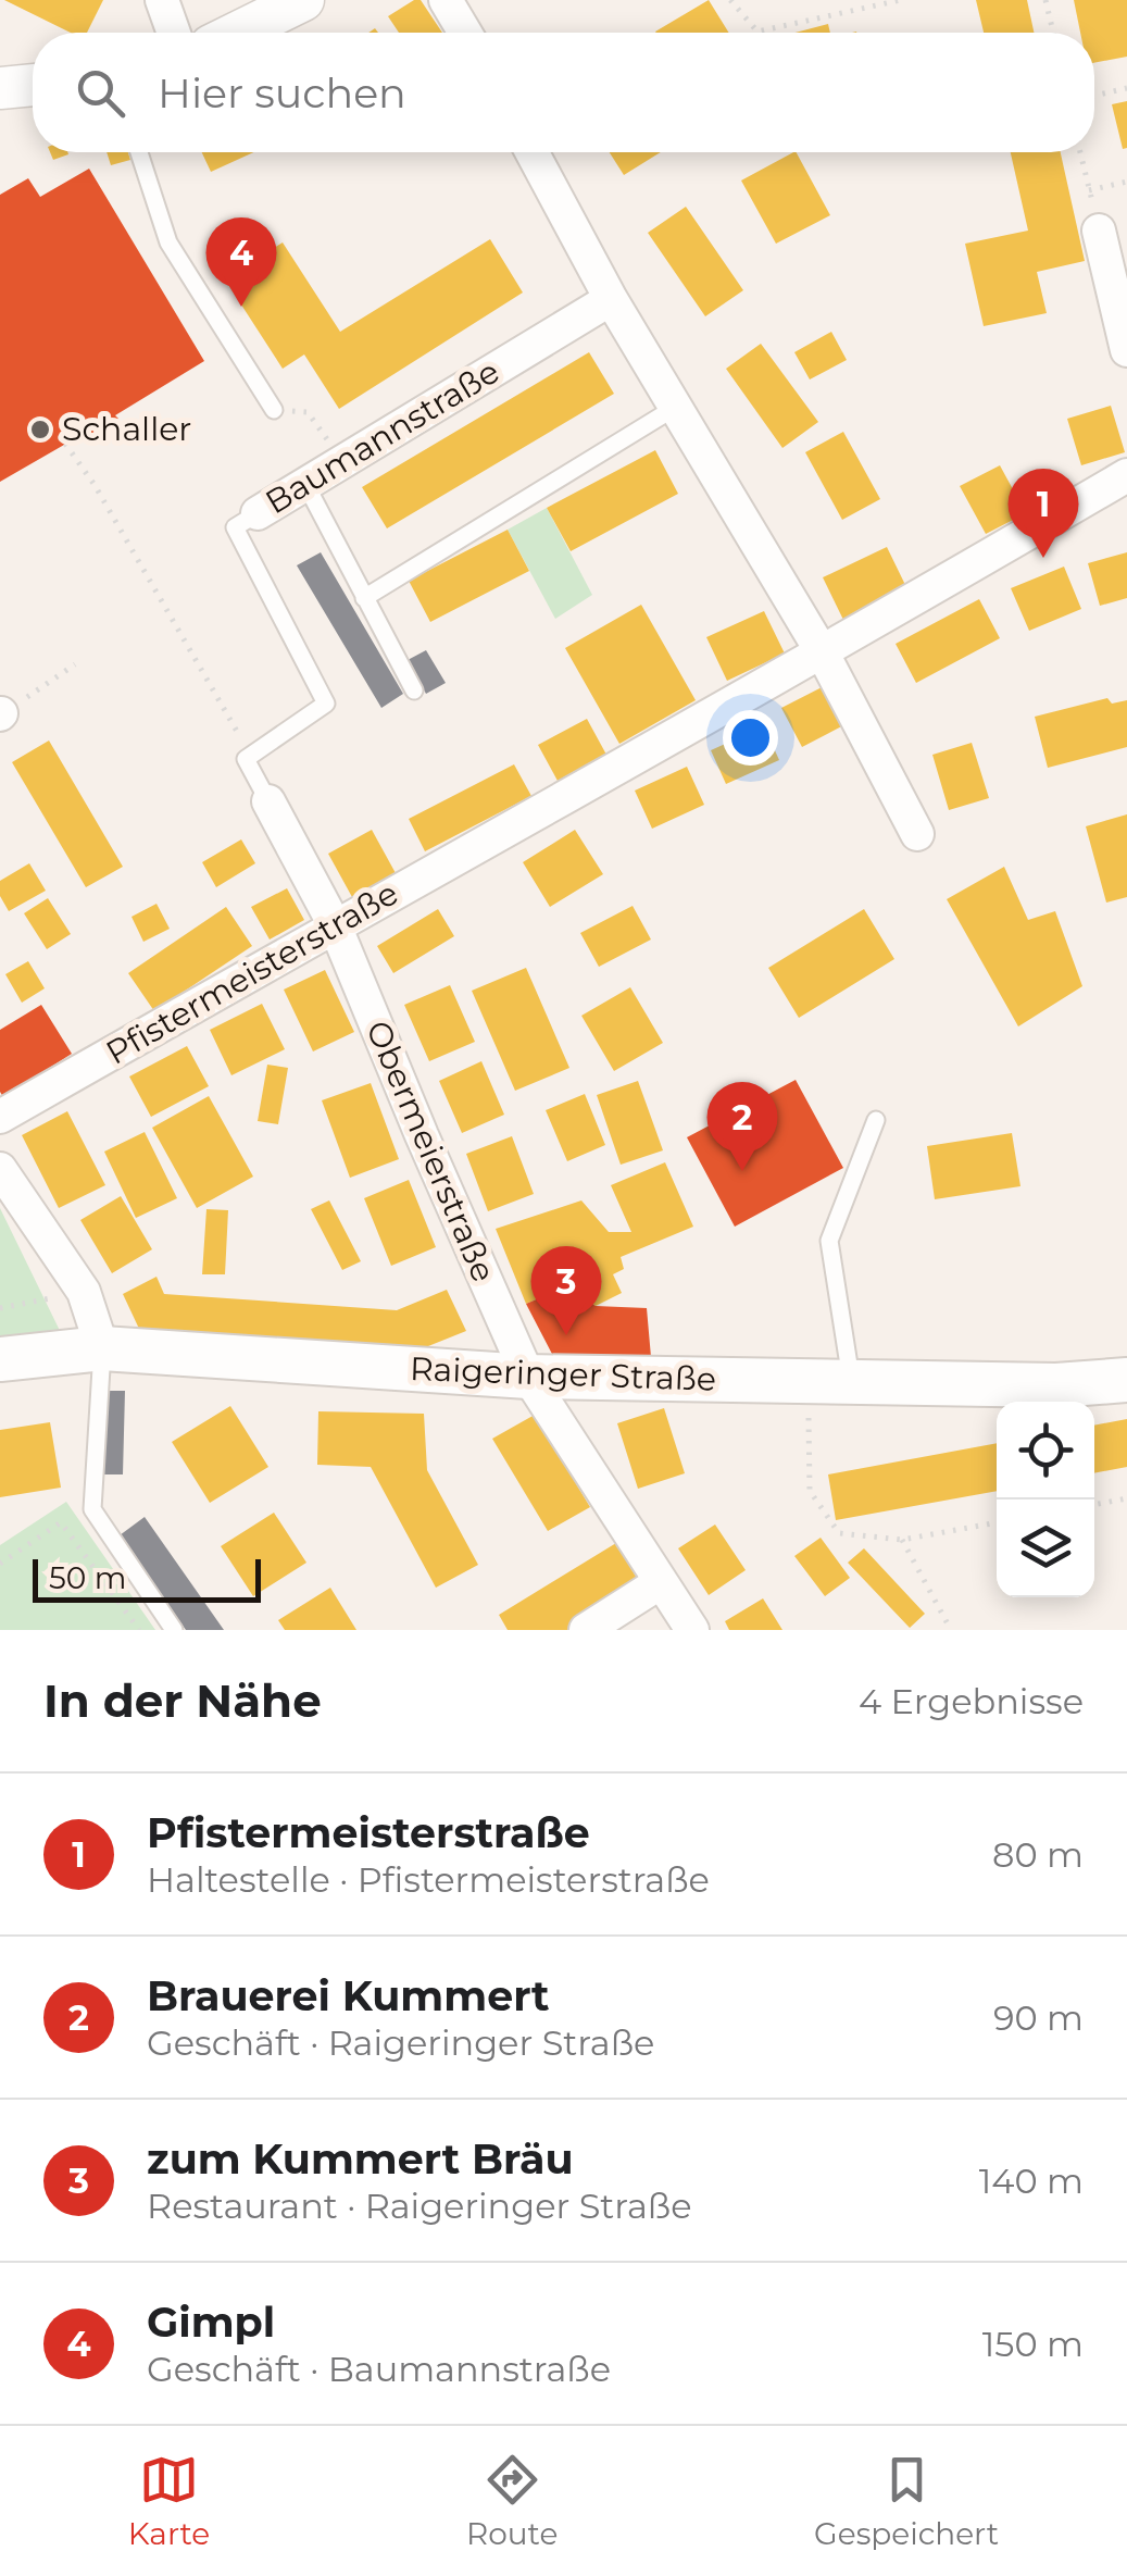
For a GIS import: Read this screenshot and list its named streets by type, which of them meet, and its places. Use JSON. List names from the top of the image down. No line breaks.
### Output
{"streets":{"main road":["Raigeringer Straße"],"street":["Baumannstraße","Pfistermeisterstraße","Obermeierstraße"]},"crossings":[["Pfistermeisterstraße","Obermeierstraße"],["Obermeierstraße","Raigeringer Straße"]],"places":["Schaller"],"scale_bar":"50 m","page":{"search":"Hier suchen","pins":["4","1","2","3"],"scale":"50 m","heading":["In der Nähe","4 Ergebnisse"],"list":[{"mark":"1","name":"Pfistermeisterstraße","note":"Haltestelle · Pfistermeisterstraße","value":"80 m"},{"mark":"2","name":"Brauerei Kummert","note":"Geschäft · Raigeringer Straße","value":"90 m"},{"mark":"3","name":"zum Kummert Bräu","note":"Restaurant · Raigeringer Straße","value":"140 m"},{"mark":"4","name":"Gimpl","note":"Geschäft · Baumannstraße","value":"150 m"}],"nav":["Karte","Route","Gespeichert"]}}
